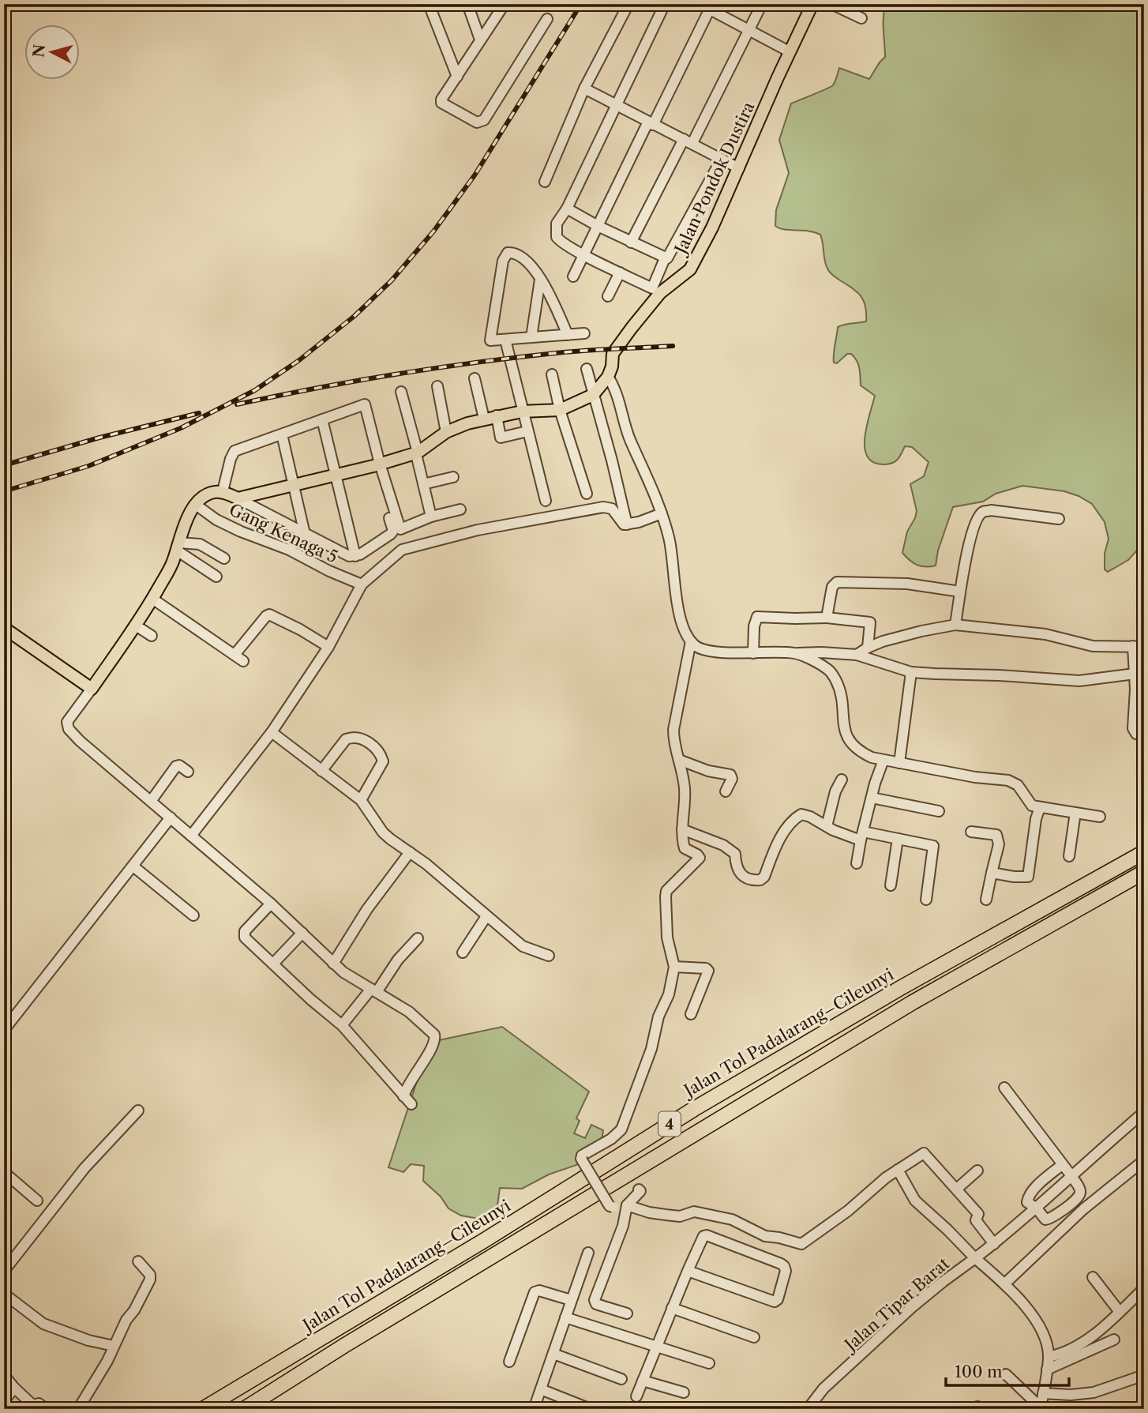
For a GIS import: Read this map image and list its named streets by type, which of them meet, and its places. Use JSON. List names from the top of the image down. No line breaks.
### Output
{"streets":{"highway":["Jalan Tol Padalarang–Cileunyi","4"],"main road":["Jalan Pondok Dustira"],"street":["Gang Kenaga 5","Jalan Tipar Barat"]},"scale_bar":"100 m","north":"left"}
